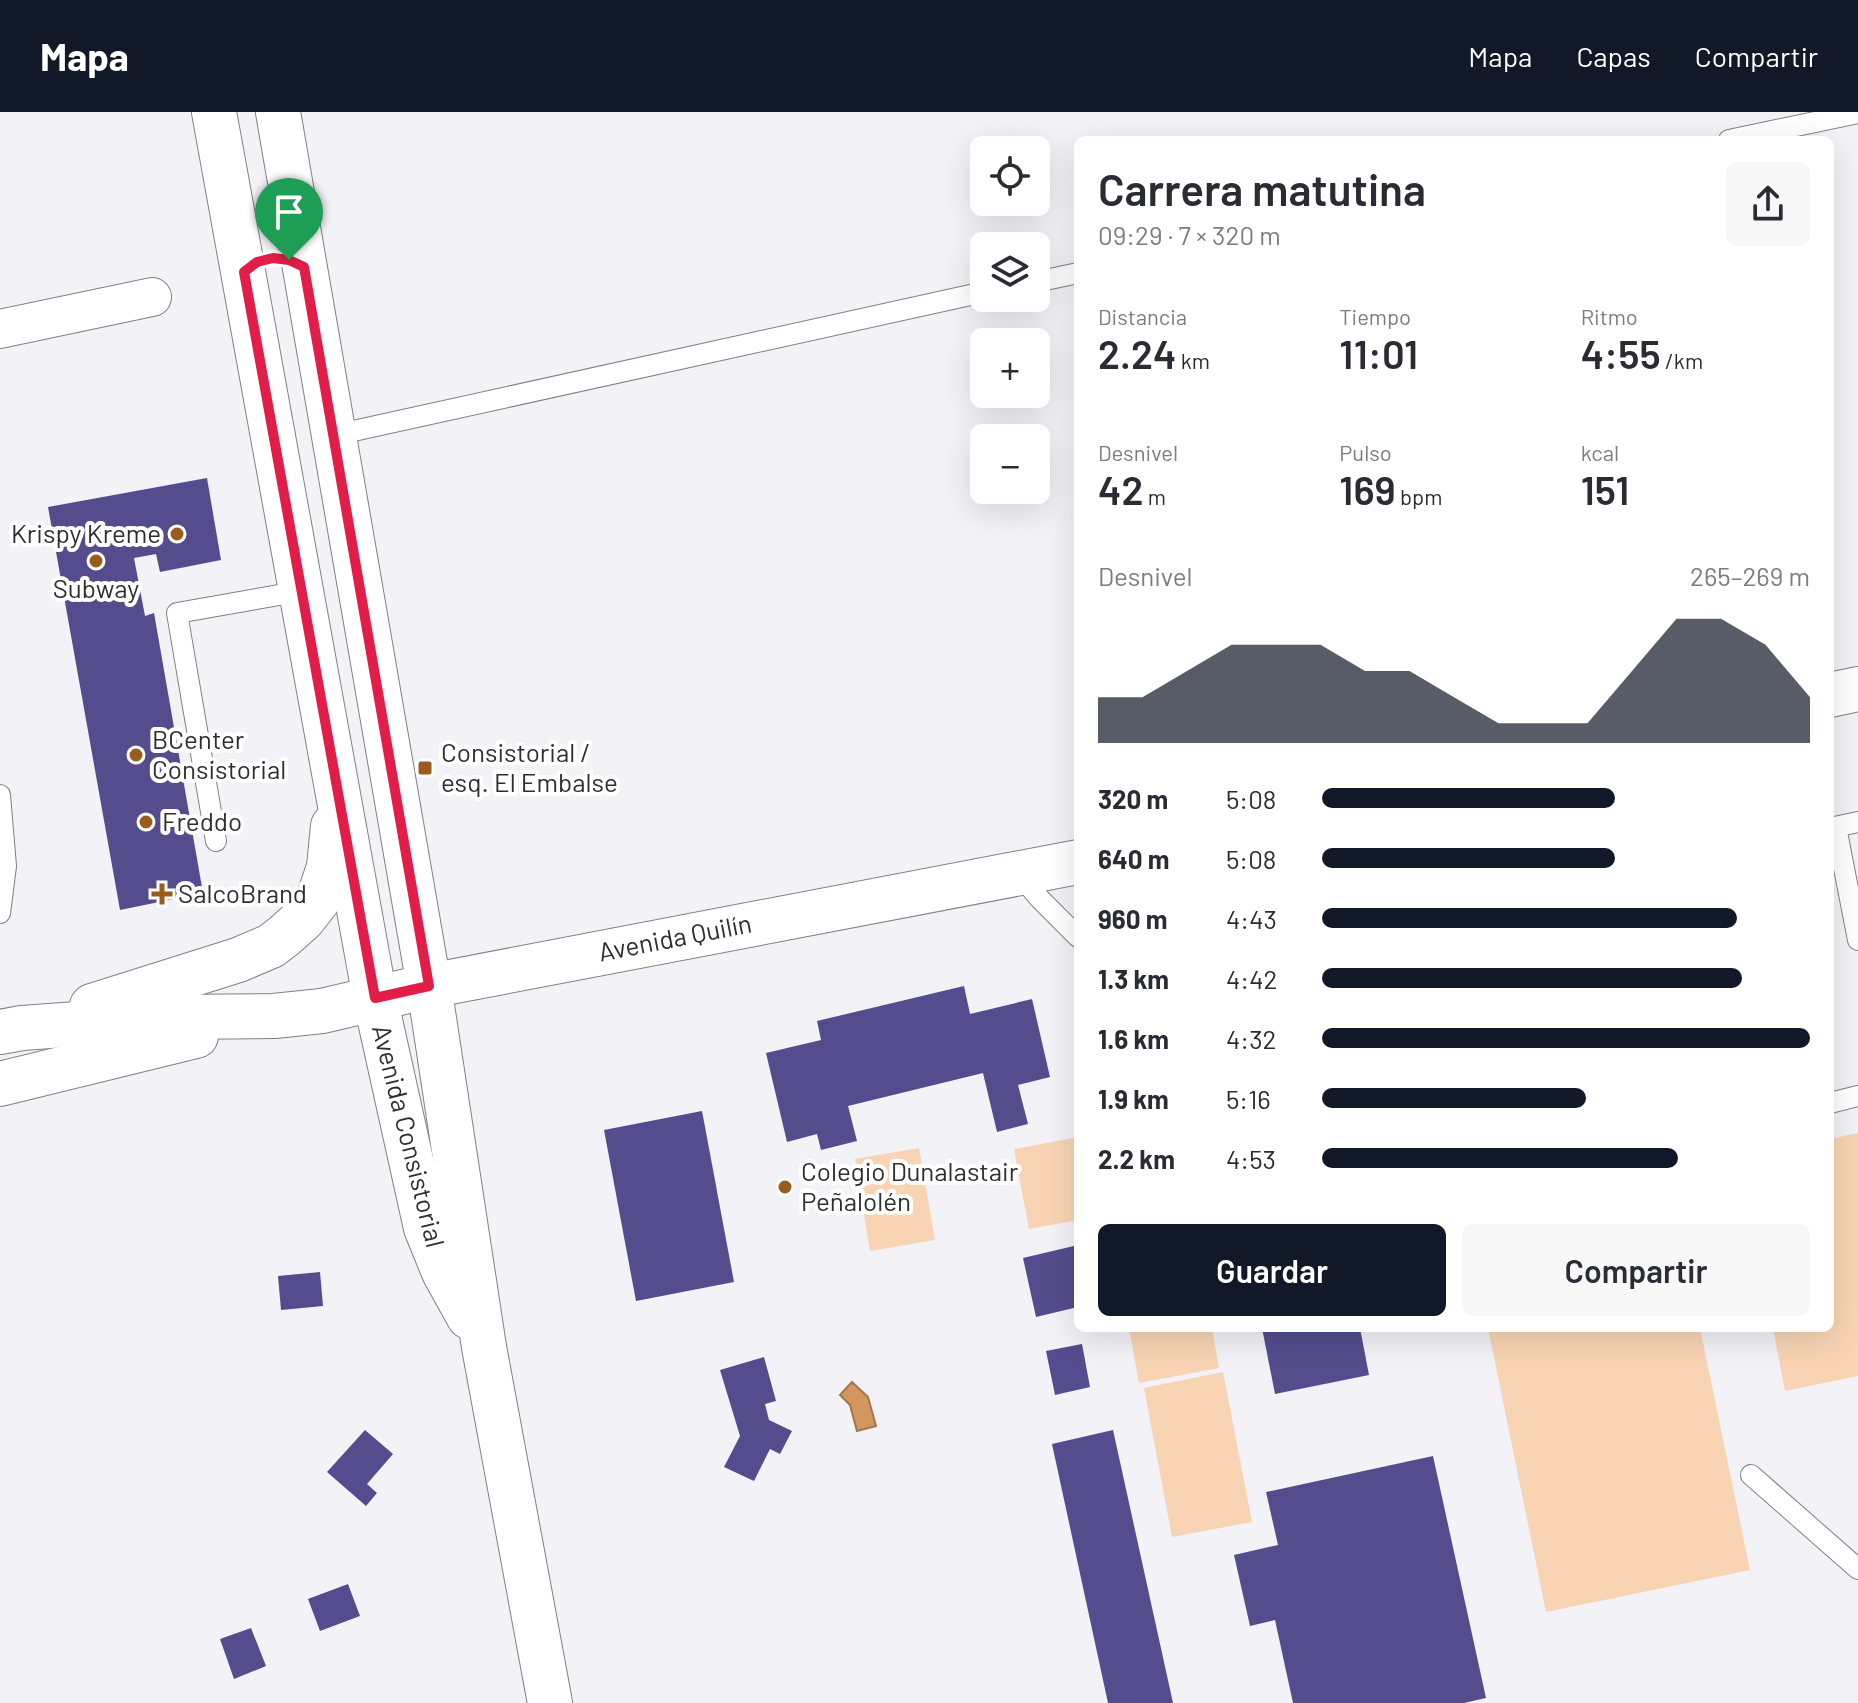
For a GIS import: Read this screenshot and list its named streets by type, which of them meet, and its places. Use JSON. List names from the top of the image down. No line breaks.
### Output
{"streets":{"main road":["Avenida Quilín","Avenida Consistorial"]},"crossings":[["Avenida Quilín","Avenida Consistorial"]],"places":{"other":["Krispy Kreme","Subway","BCenter Consistorial","Freddo","Colegio Dunalastair Peñalolén"],"transit":["Consistorial / esq. El Embalse"],"health":["SalcoBrand"]},"page":{"header":"Mapa","nav":["Mapa","Capas","Compartir"],"map_buttons":["+","−"],"heading":["Carrera matutina","09:29 · 7 × 320 m"],"stats":[["Distancia","2.24 km"],["Tiempo","11:01"],["Ritmo","4:55 /km"],["Desnivel","42 m"],["Pulso","169 bpm"],["kcal","151"]],"chart":["Desnivel","265–269 m"],"list":[{"name":"320 m","note":"5:08"},{"name":"640 m","note":"5:08"},{"name":"960 m","note":"4:43"},{"name":"1.3 km","note":"4:42"},{"name":"1.6 km","note":"4:32"},{"name":"1.9 km","note":"5:16"},{"name":"2.2 km","note":"4:53"}],"buttons":["Guardar","Compartir"]}}
